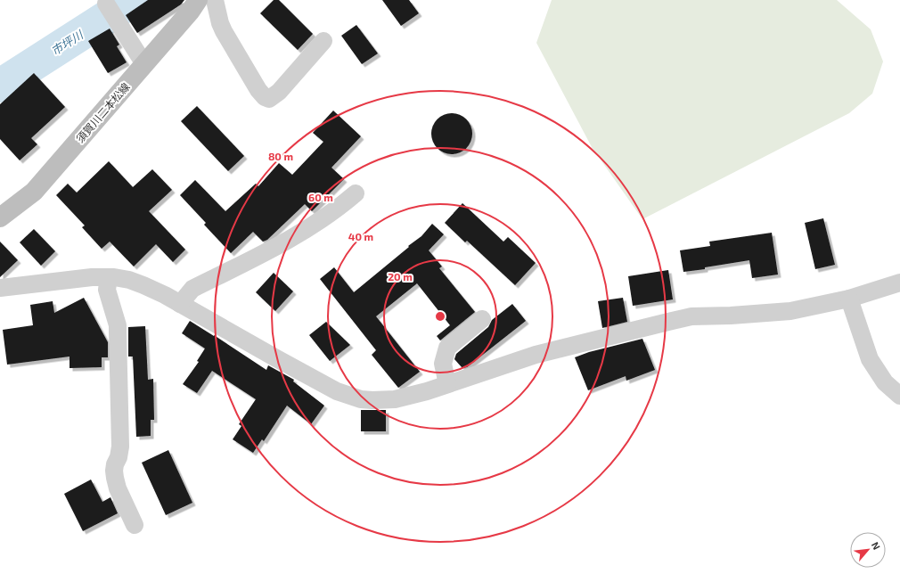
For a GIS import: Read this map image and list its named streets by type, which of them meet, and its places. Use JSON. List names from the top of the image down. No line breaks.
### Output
{"streets":{"main road":["須賀川二本松線"]},"water":["市坪川"],"north":"top right","rings":["80 m","60 m","40 m","20 m"]}
